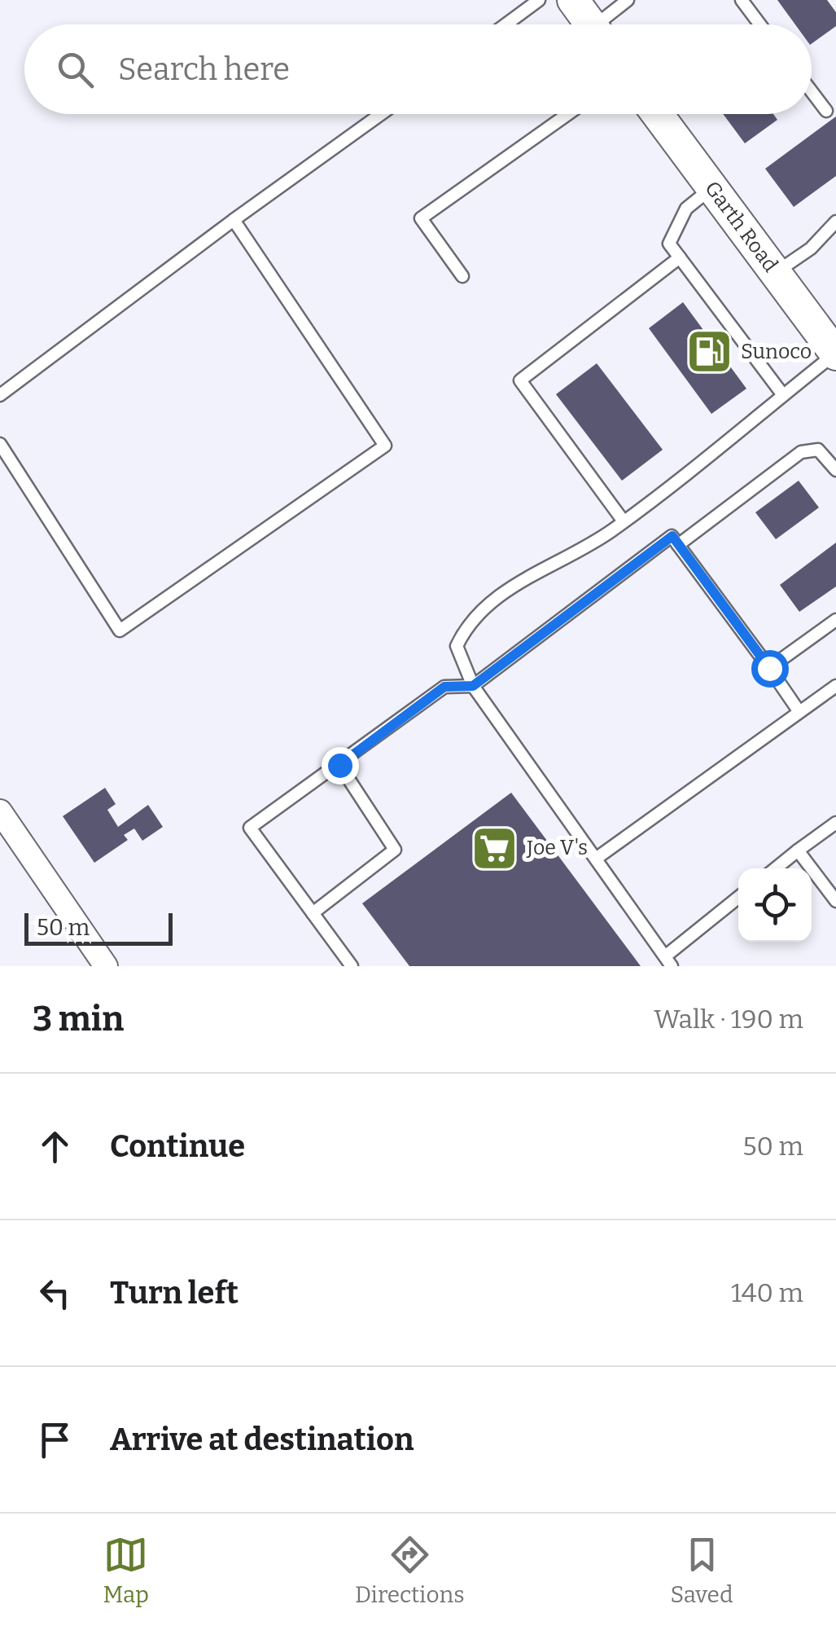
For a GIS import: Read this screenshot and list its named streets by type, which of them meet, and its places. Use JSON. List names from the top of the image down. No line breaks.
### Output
{"streets":{"main road":["Garth Road"]},"places":{"fuel station":["Sunoco"],"supermarket":["Joe V's"]},"scale_bar":"50 m","page":{"search":"Search here","scale":"50 m","heading":["3 min","Walk · 190 m"],"list":[["Continue","50 m"],["Turn left","140 m"],"Arrive at destination"],"nav":["Map","Directions","Saved"]}}
